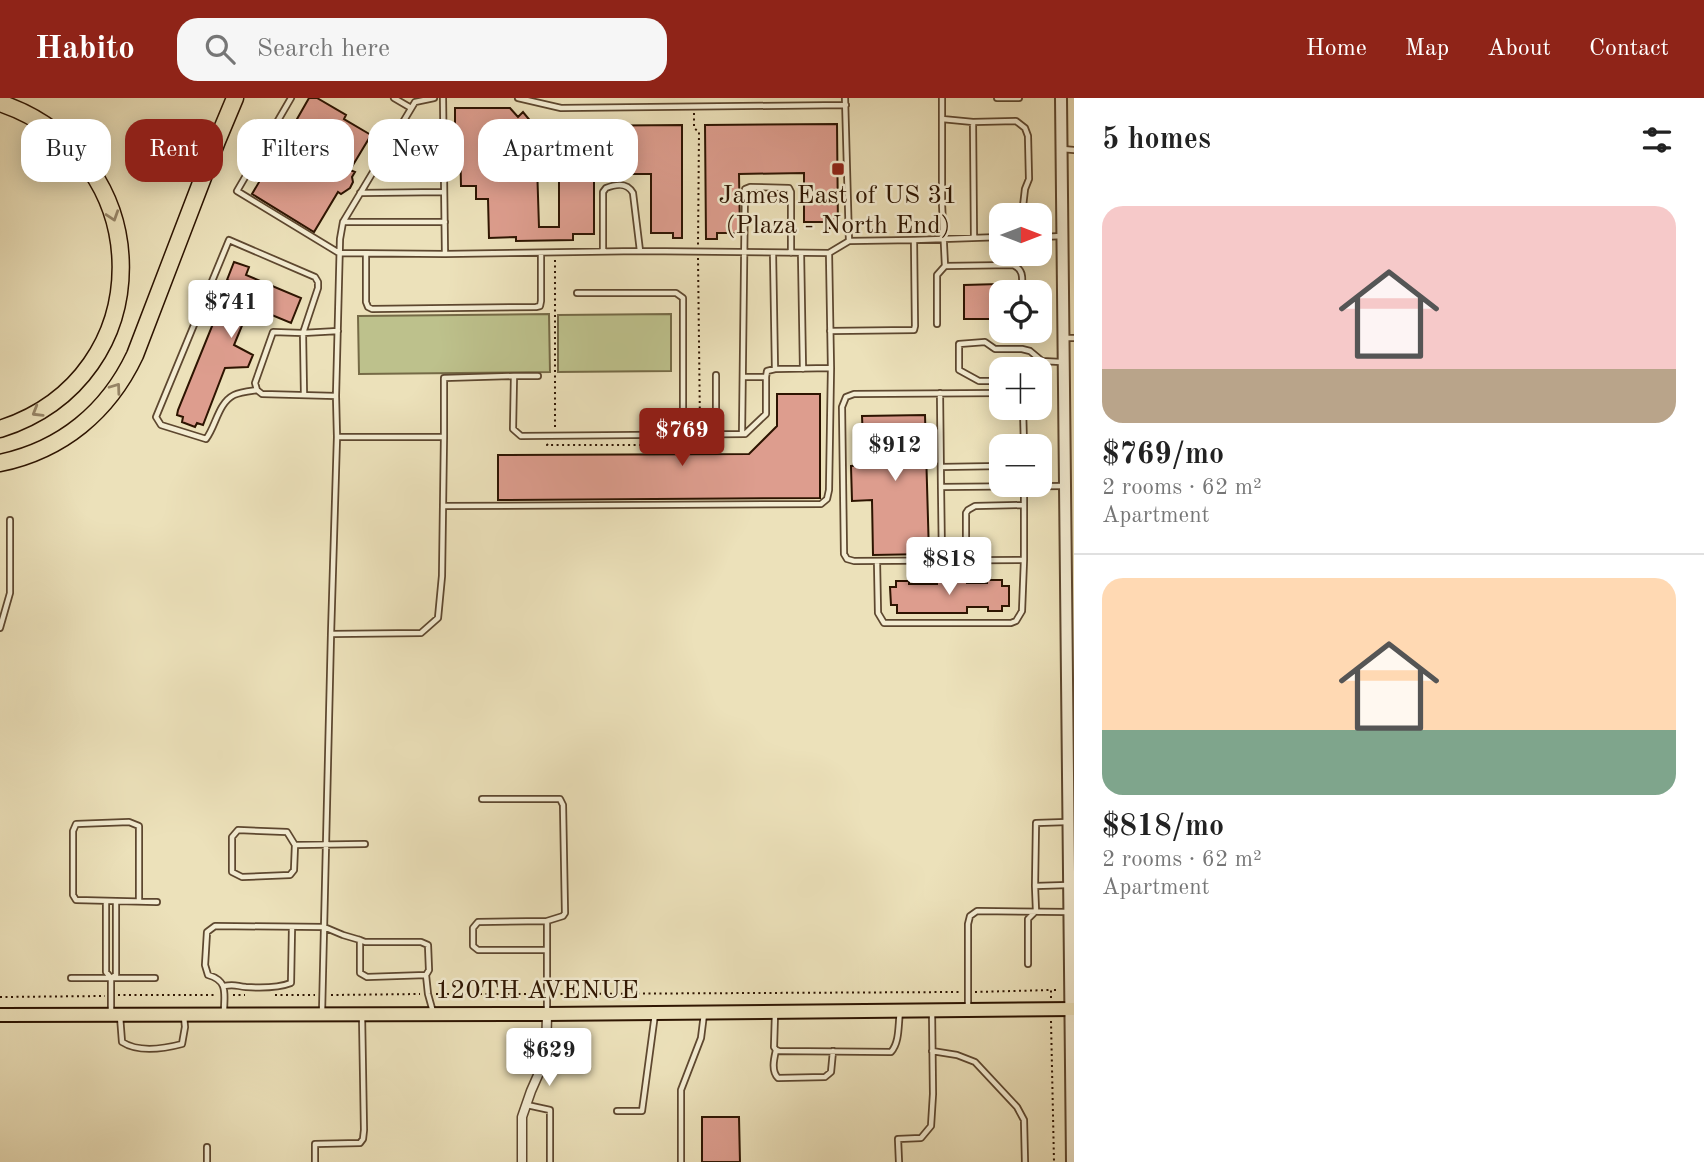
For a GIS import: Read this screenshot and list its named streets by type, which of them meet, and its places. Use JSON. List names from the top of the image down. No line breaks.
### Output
{"streets":{"main road":["120TH AVENUE"]},"places":{"transit":["James East of US 31 (Plaza - North End)"]},"north":"right","page":{"header":"Habito","search":"Search here","nav":["Home","Map","About","Contact"],"heading":"5 homes","chip":["Buy","Rent","Filters","New","Apartment"],"list":[{"name":"$769/mo","note":"2 rooms · 62 m² · Apartment"},{"name":"$818/mo","note":"2 rooms · 62 m² · Apartment"}],"map_buttons":["+","−"],"price":["$741","$769","$912","$818","$629"]}}
